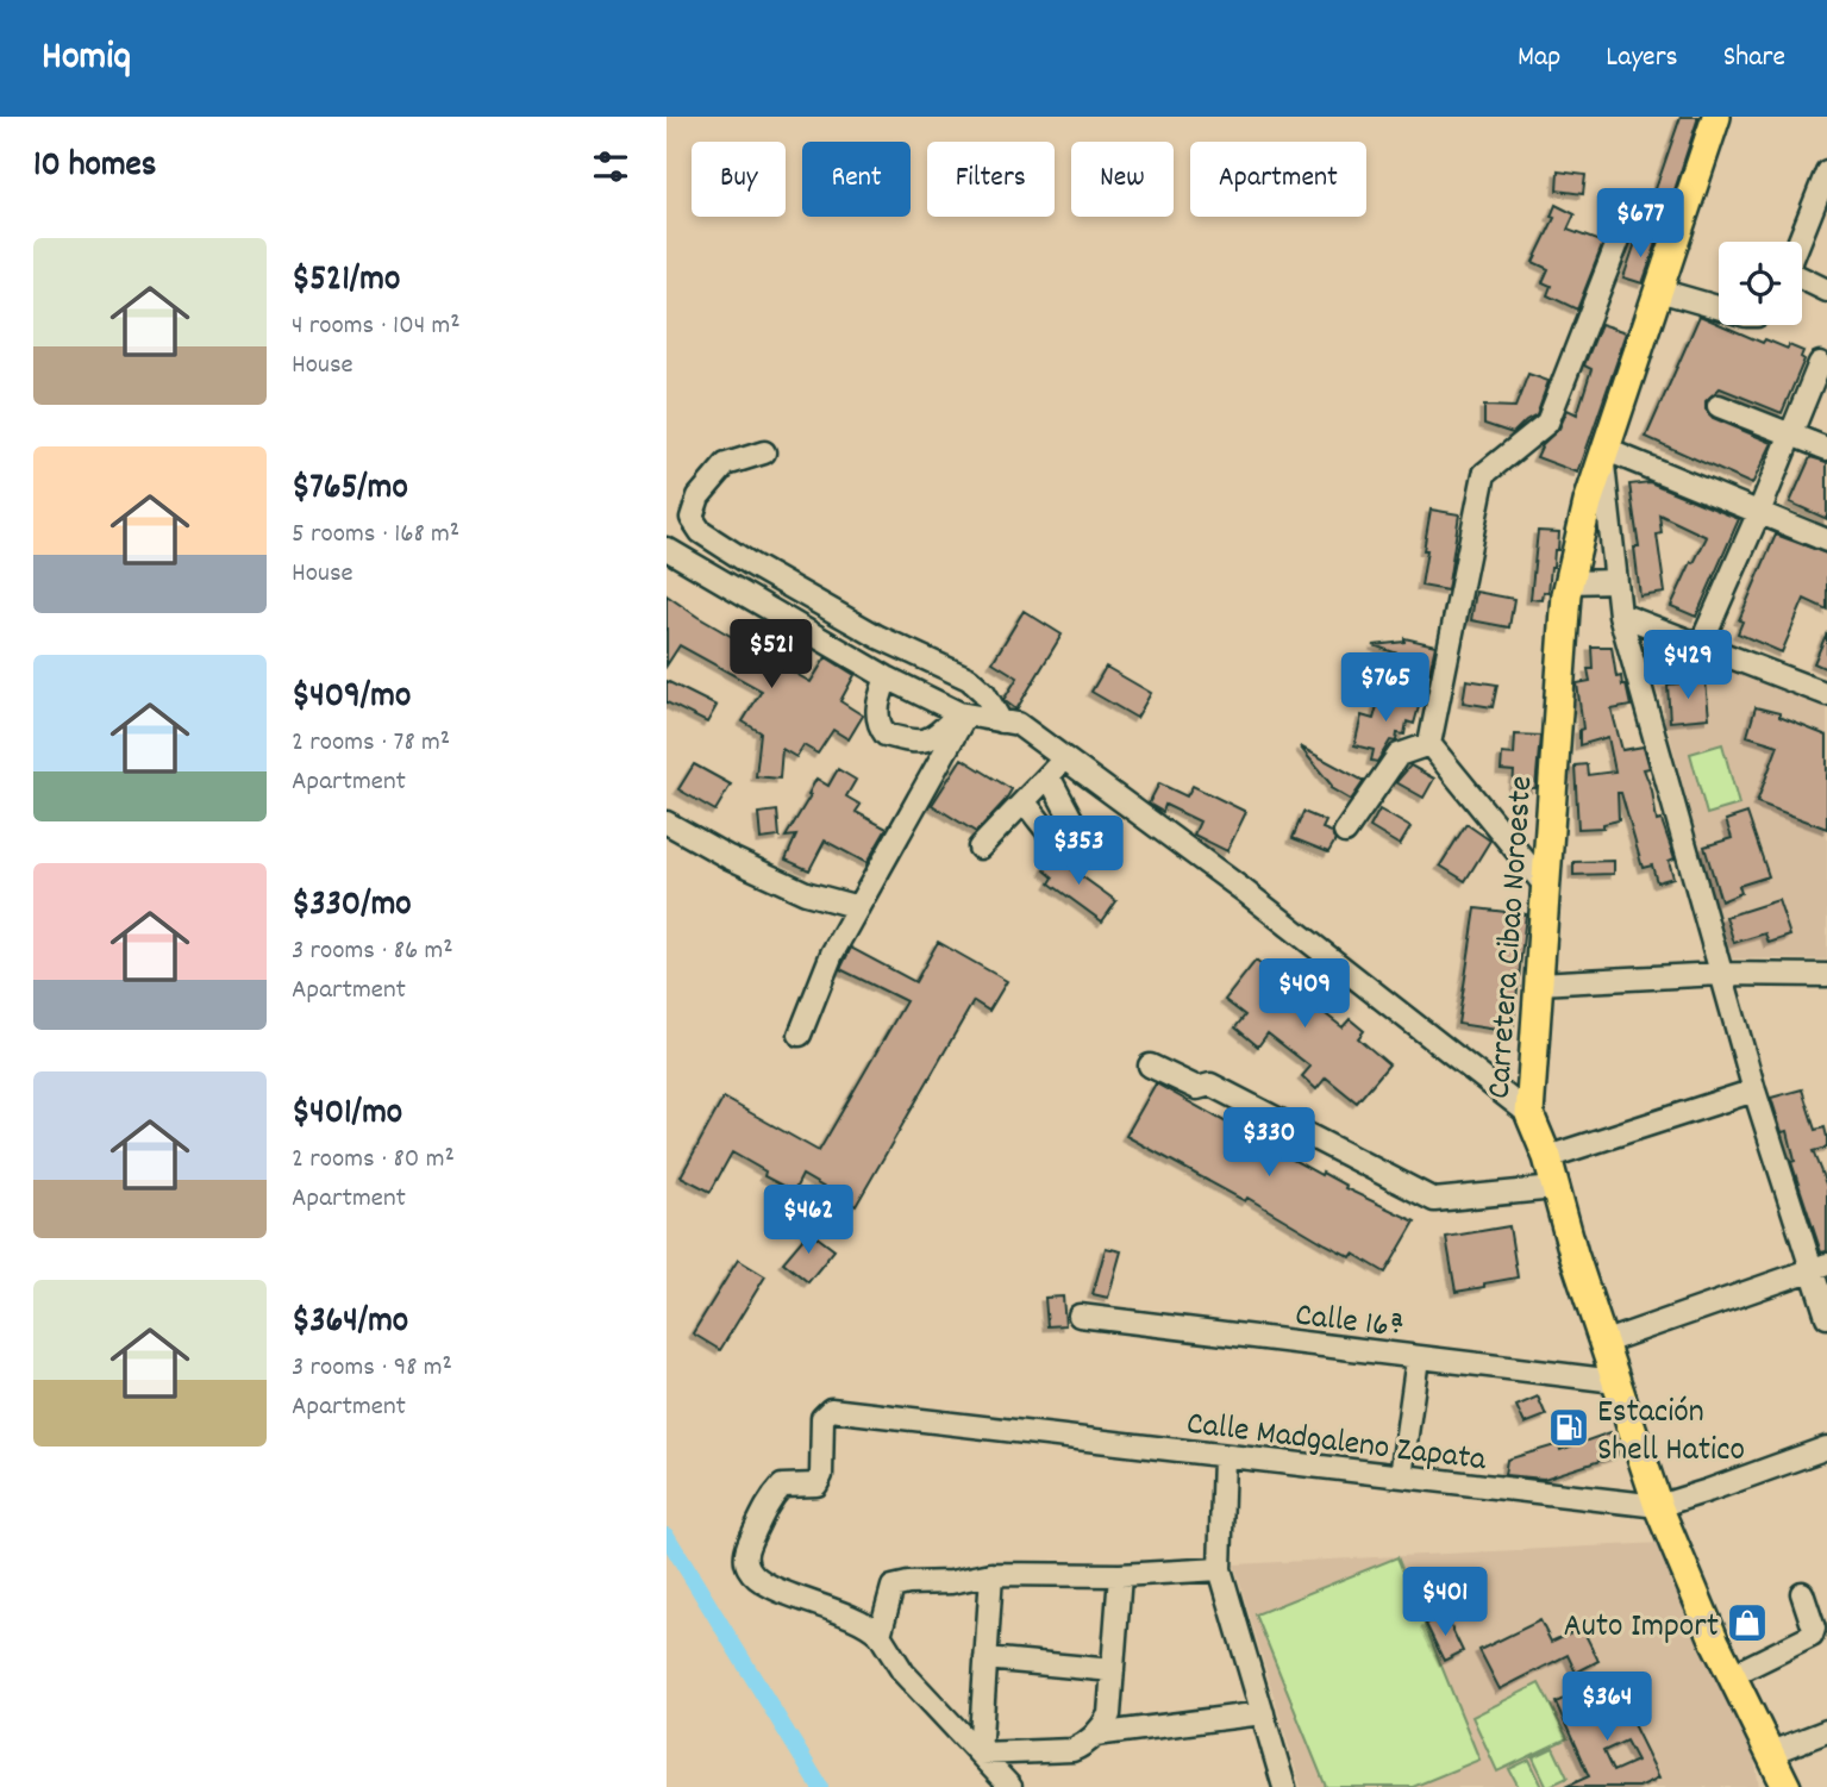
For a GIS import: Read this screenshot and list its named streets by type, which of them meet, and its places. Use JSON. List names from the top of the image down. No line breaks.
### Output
{"streets":{"main road":["Carretera Cibao Noroeste"],"street":["Calle 16ª","Calle Madgaleno Zapata"]},"crossings":[["Carretera Cibao Noroeste","Calle 16ª"],["Carretera Cibao Noroeste","Calle Madgaleno Zapata"]],"places":{"fuel station":["Estación Shell Hatico"],"shop":["Auto Import"]},"page":{"header":"Homiq","nav":["Map","Layers","Share"],"heading":"10 homes","chip":["Buy","Rent","Filters","New","Apartment"],"price":["$677","$521","$429","$765","$353","$409","$330","$462","$401","$364"],"list":[{"name":"$521/mo","note":"4 rooms · 104 m² · House"},{"name":"$765/mo","note":"5 rooms · 168 m² · House"},{"name":"$409/mo","note":"2 rooms · 78 m² · Apartment"},{"name":"$330/mo","note":"3 rooms · 86 m² · Apartment"},{"name":"$401/mo","note":"2 rooms · 80 m² · Apartment"},{"name":"$364/mo","note":"3 rooms · 98 m² · Apartment"}]}}
